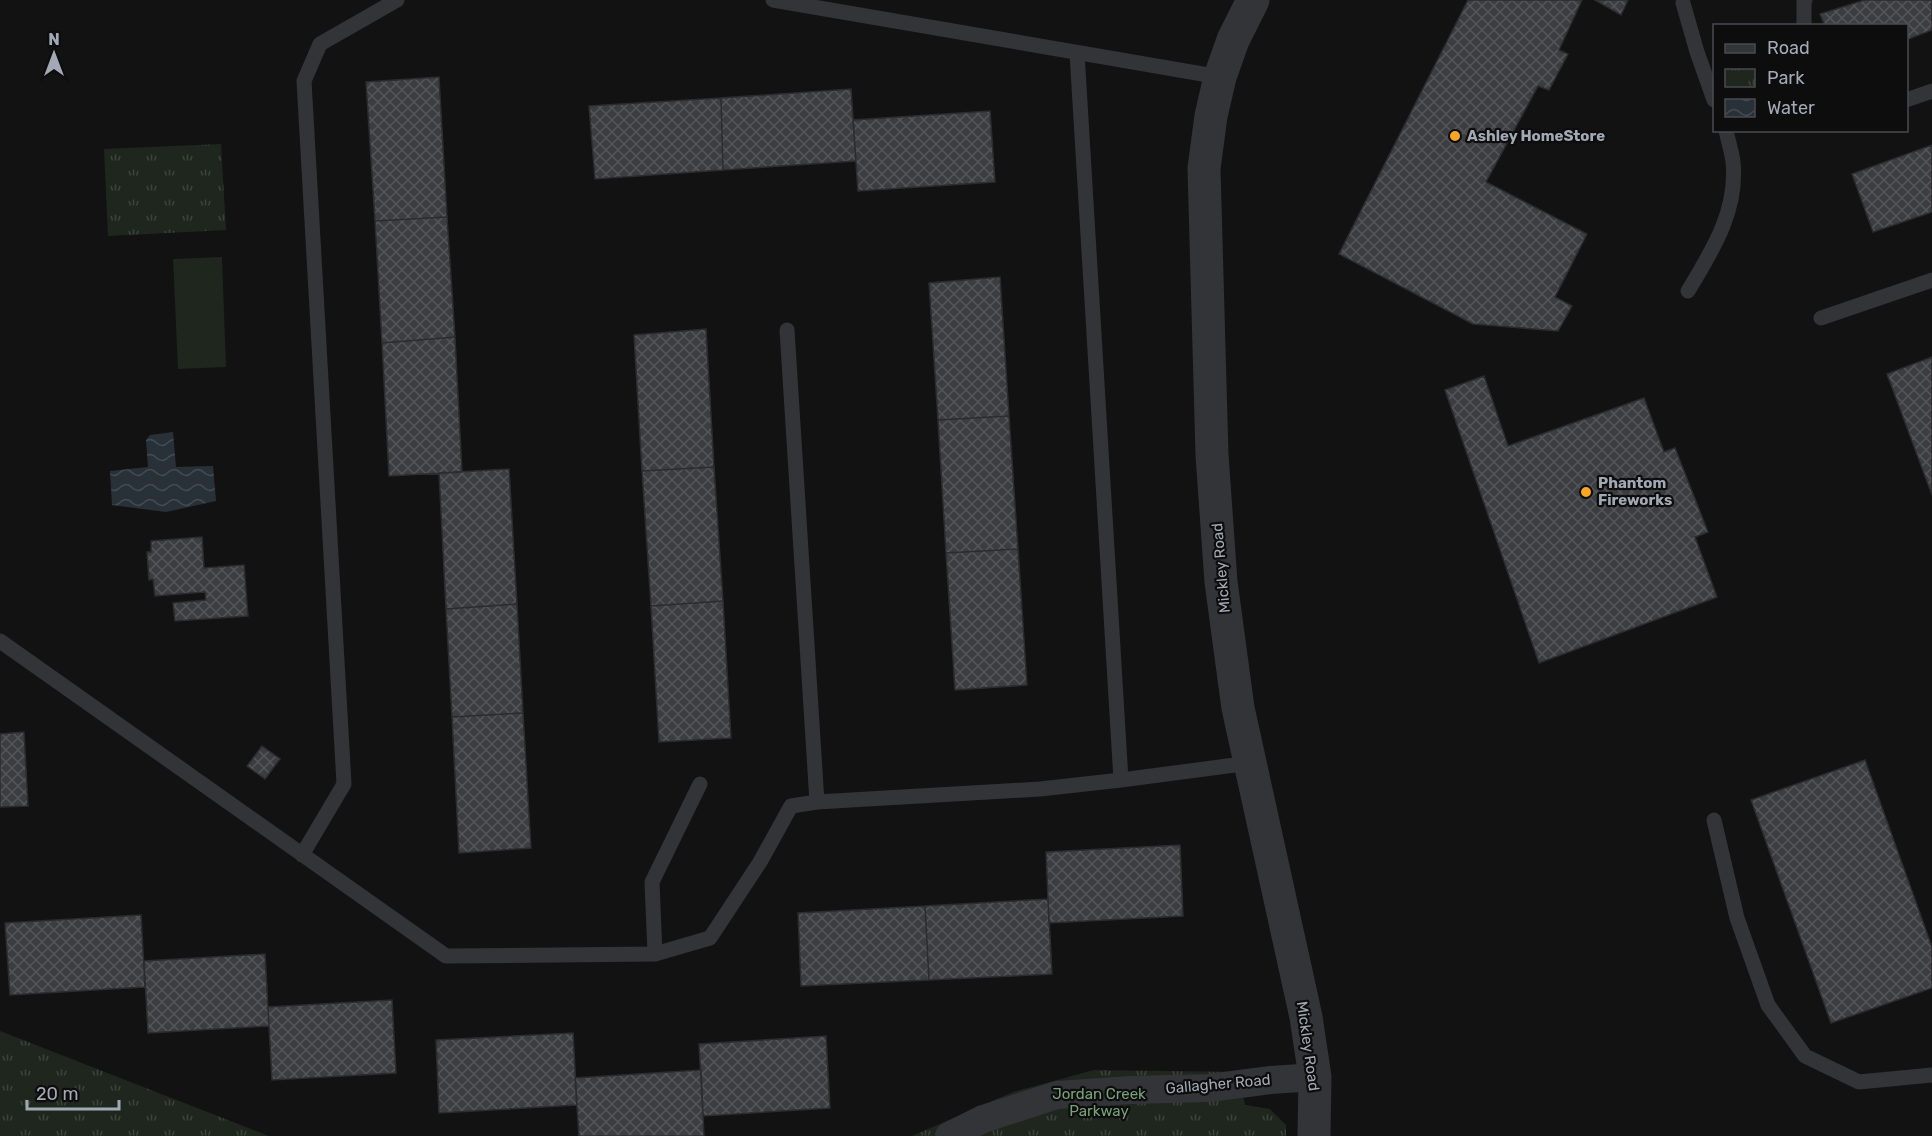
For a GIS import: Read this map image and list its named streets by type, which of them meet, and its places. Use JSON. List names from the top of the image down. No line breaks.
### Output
{"streets":{"street":["Mickley Road","Gallagher Road"]},"crossings":[["Mickley Road","Gallagher Road"]],"parks":["Jordan Creek Parkway"],"places":["Ashley HomeStore","Phantom Fireworks"],"legend":["Road","Park","Water"],"scale_bar":"20 m","north":"top"}
